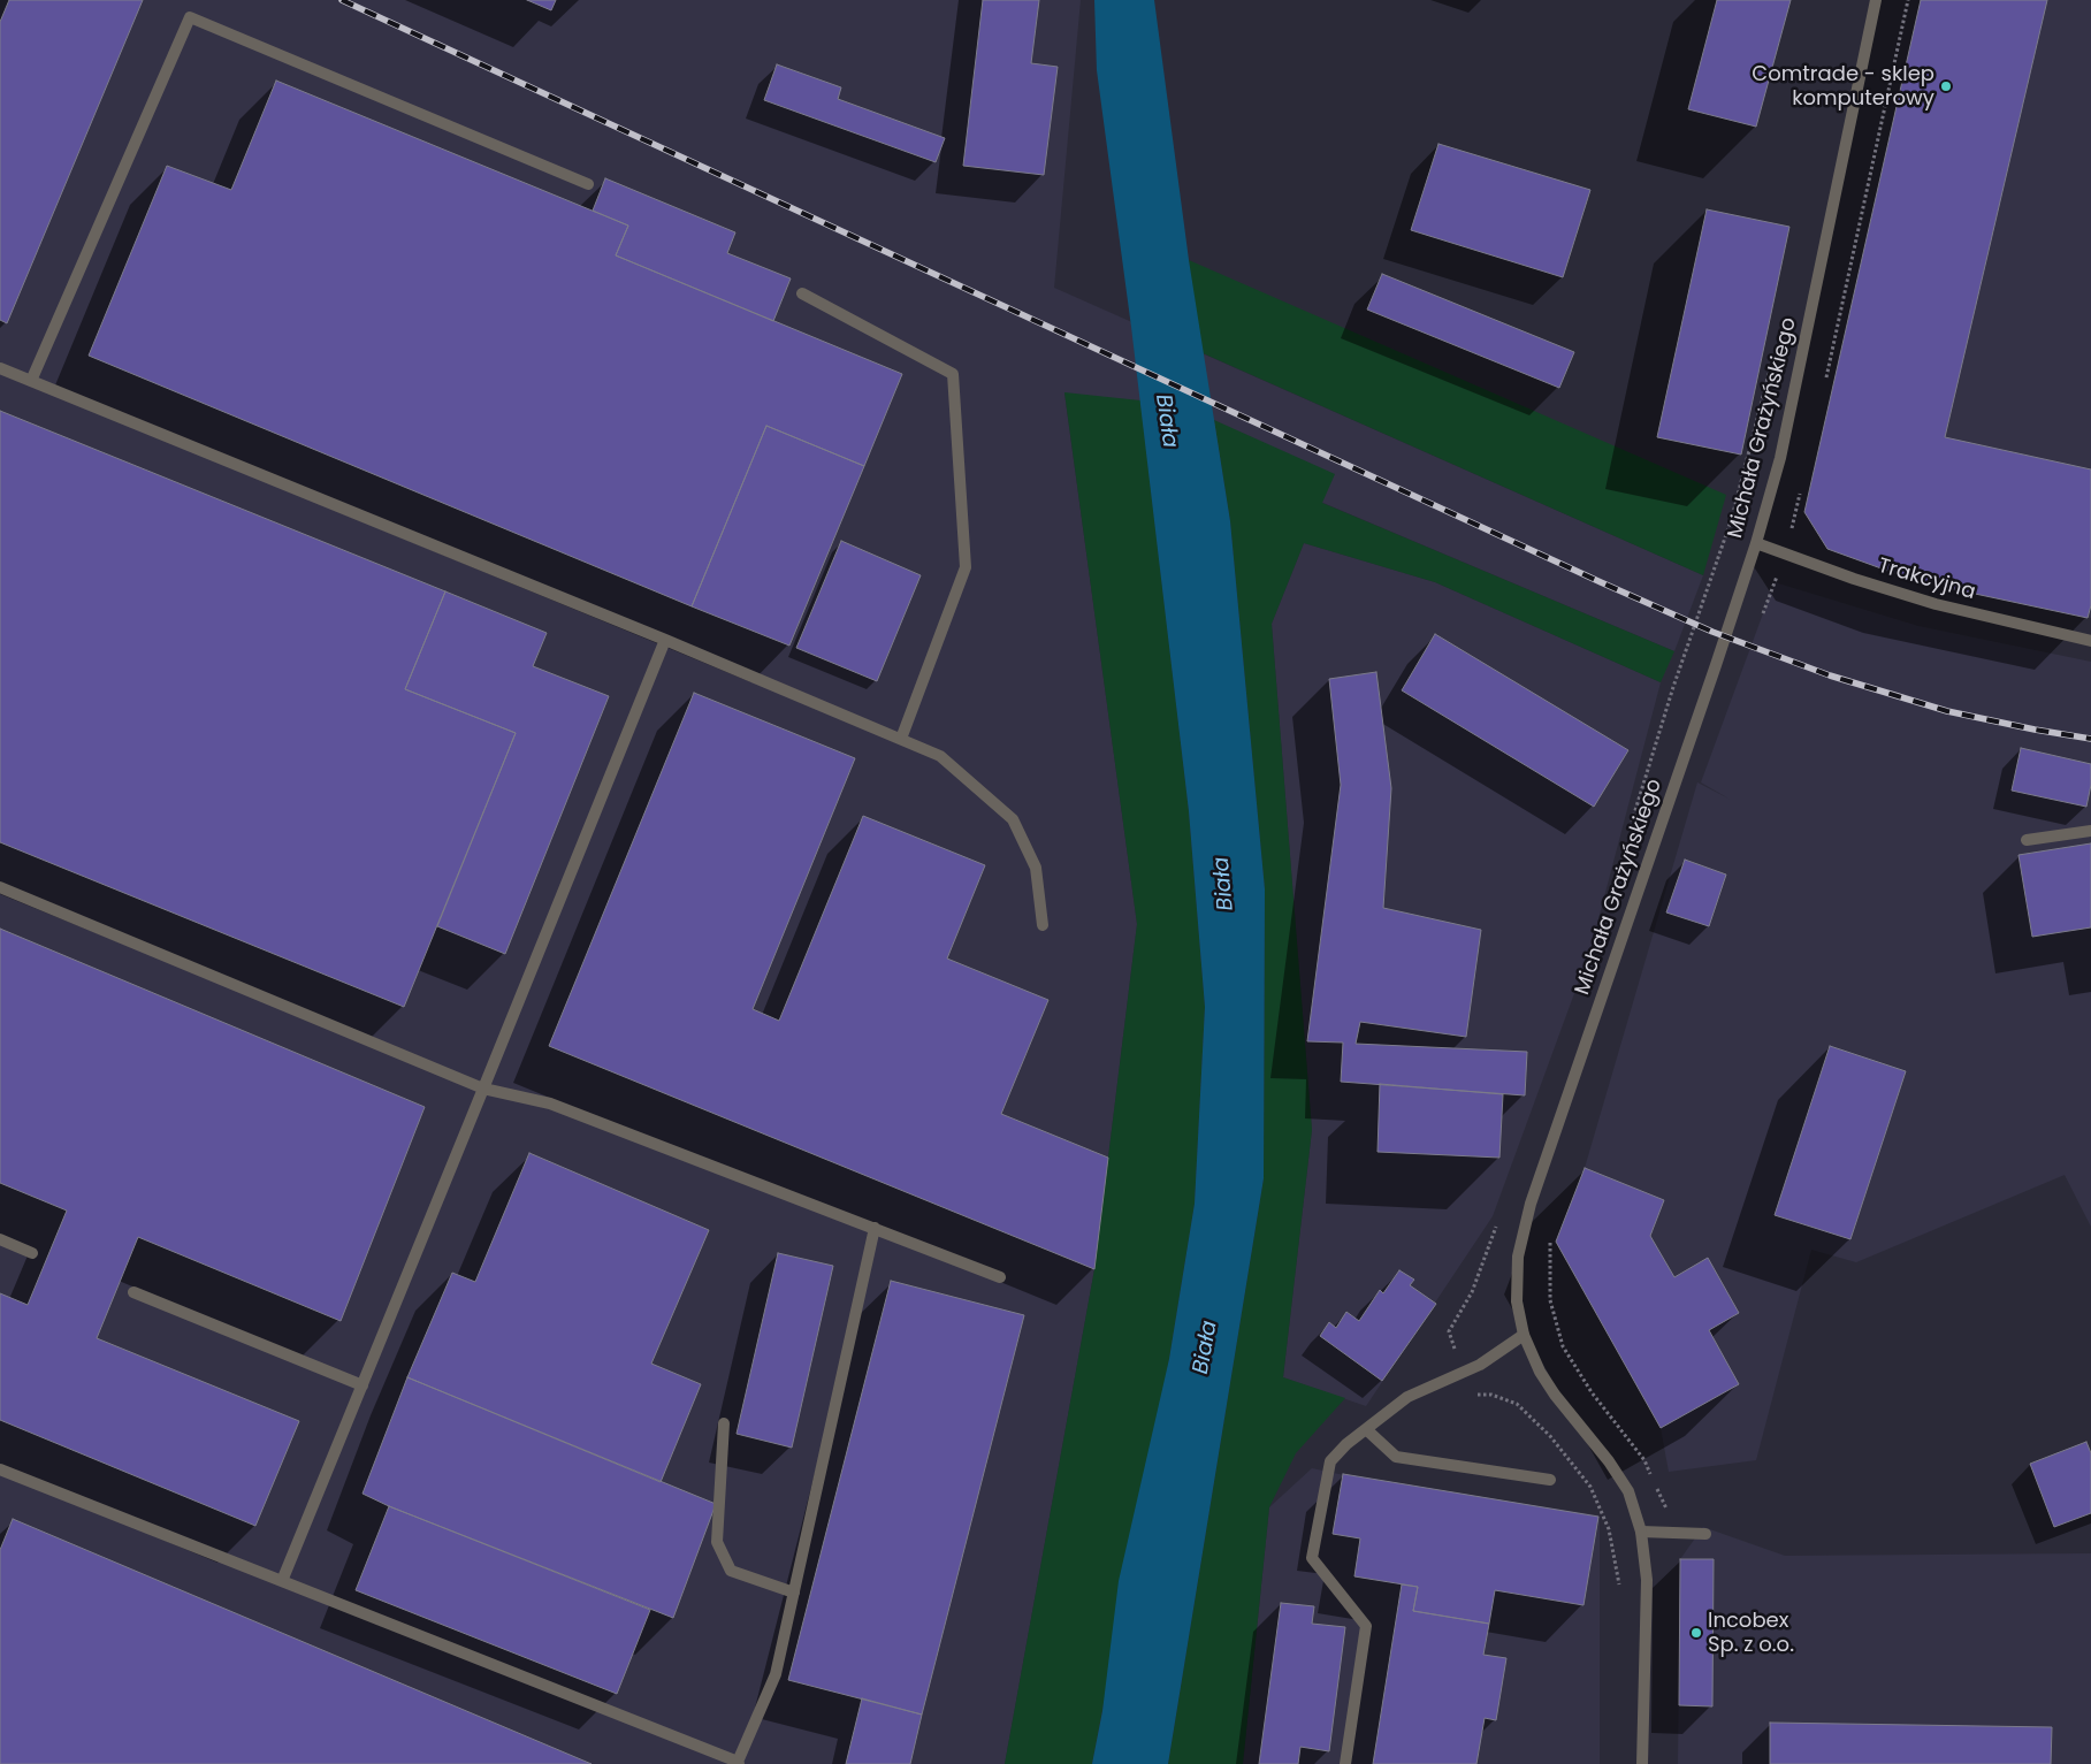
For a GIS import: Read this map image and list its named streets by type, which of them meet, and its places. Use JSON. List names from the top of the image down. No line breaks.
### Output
{"streets":{"street":["Michała Grażyńskiego","Trakcyjna"]},"crossings":[["Michała Grażyńskiego","Trakcyjna"]],"water":["Biała"],"places":["Comtrade - sklep komputerowy","Incobex Sp. z o.o."]}
